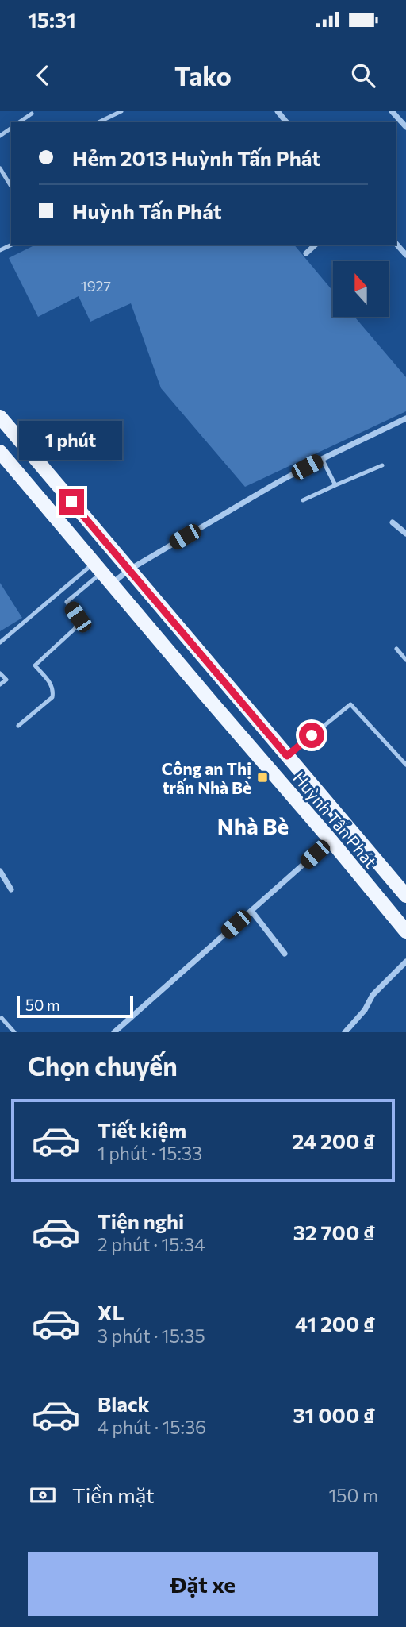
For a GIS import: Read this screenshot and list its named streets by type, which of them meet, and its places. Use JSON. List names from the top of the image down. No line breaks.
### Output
{"streets":{"main road":["Huỳnh Tấn Phát"]},"districts":["Nhà Bè"],"places":{"transit":["Công an Thị trấn Nhà Bè"]},"house_numbers":["1927"],"scale_bar":"50 m","north":"top","page":{"status":"15:31","header":"Tako","banner":["Hẻm 2013 Huỳnh Tấn Phát","Huỳnh Tấn Phát"],"bubble":"1 phút","scale":"50 m","heading":"Chọn chuyến","list":[{"name":"Tiết kiệm","note":"1 phút · 15:33","value":"24 200 ₫"},{"name":"Tiện nghi","note":"2 phút · 15:34","value":"32 700 ₫"},{"name":"XL","note":"3 phút · 15:35","value":"41 200 ₫"},{"name":"Black","note":"4 phút · 15:36","value":"31 000 ₫"}],"pay":["Tiền mặt","150 m"],"buttons":"Đặt xe"}}
